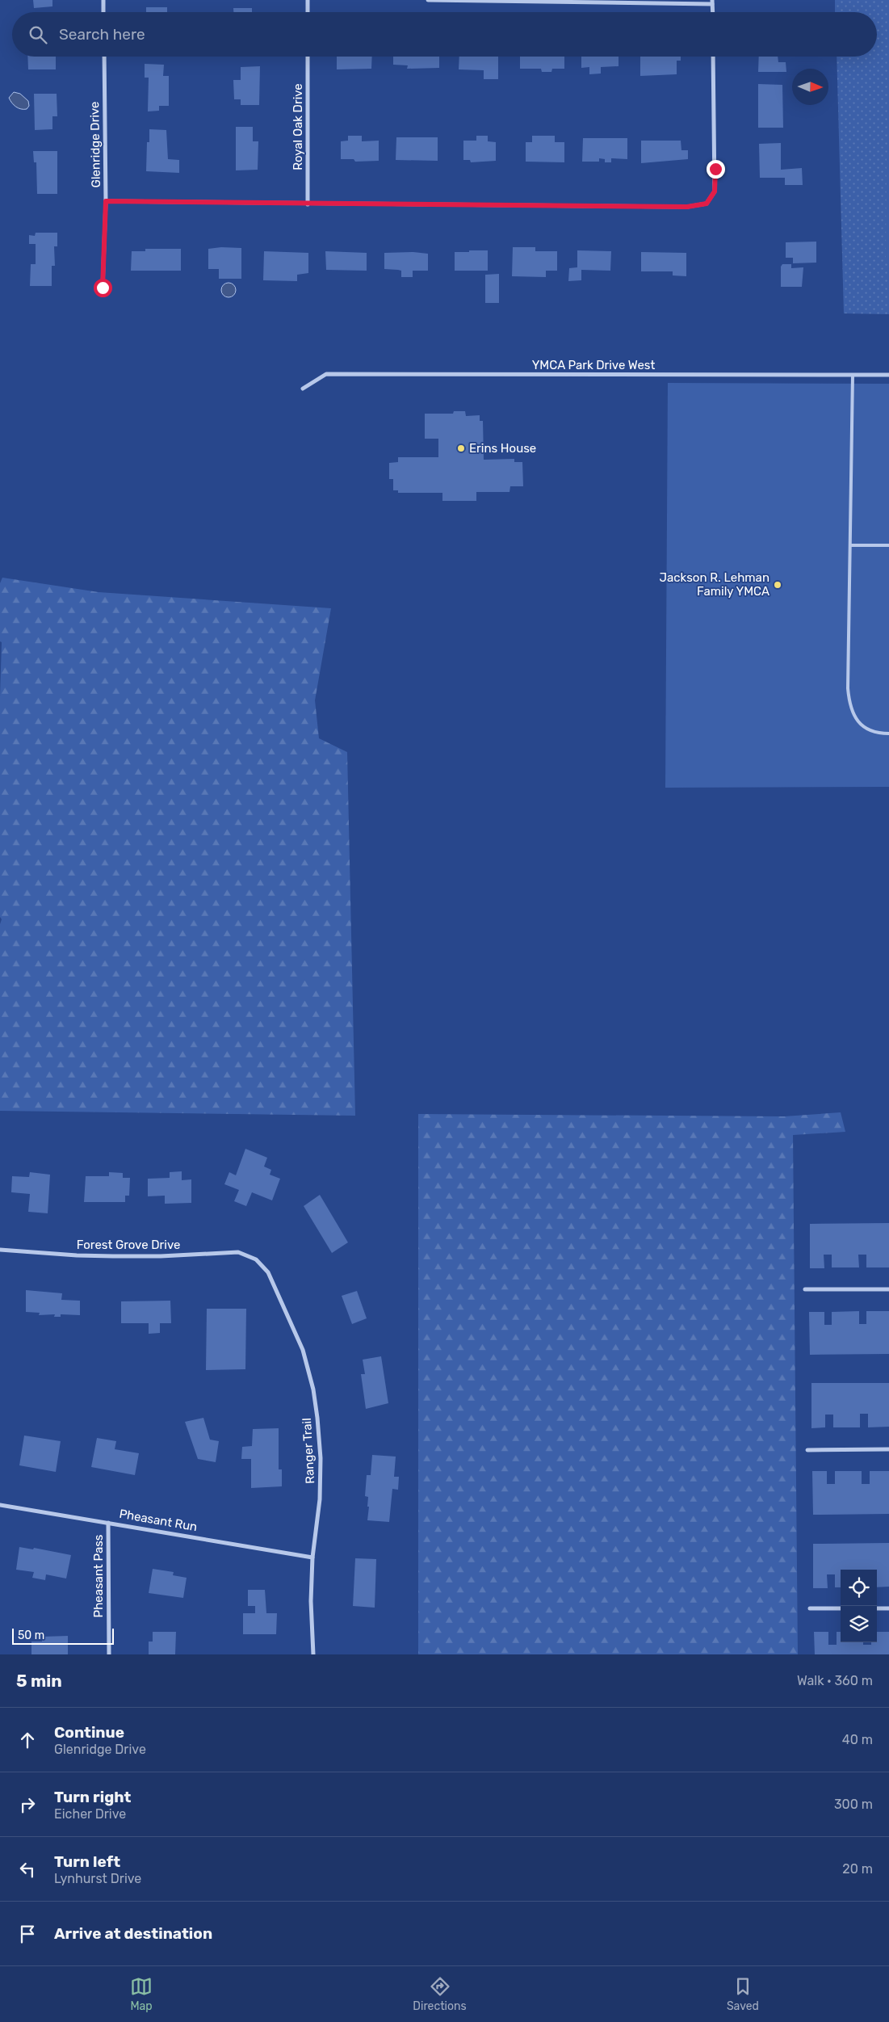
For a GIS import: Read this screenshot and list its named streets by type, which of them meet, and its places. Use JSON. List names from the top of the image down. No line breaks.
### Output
{"streets":{"street":["Royal Oak Drive","Glenridge Drive","YMCA Park Drive West","Forest Grove Drive","Ranger Trail","Pheasant Run","Pheasant Pass"]},"crossings":[["Forest Grove Drive","Ranger Trail"],["Ranger Trail","Pheasant Run"],["Pheasant Run","Pheasant Pass"]],"places":["Erins House","Jackson R. Lehman Family YMCA"],"scale_bar":"50 m","north":"right","page":{"search":"Search here","scale":"50 m","heading":["5 min","Walk · 360 m"],"list":[["Continue","Glenridge Drive","40 m"],["Turn right","Eicher Drive","300 m"],["Turn left","Lynhurst Drive","20 m"],"Arrive at destination"],"nav":["Map","Directions","Saved"]}}
